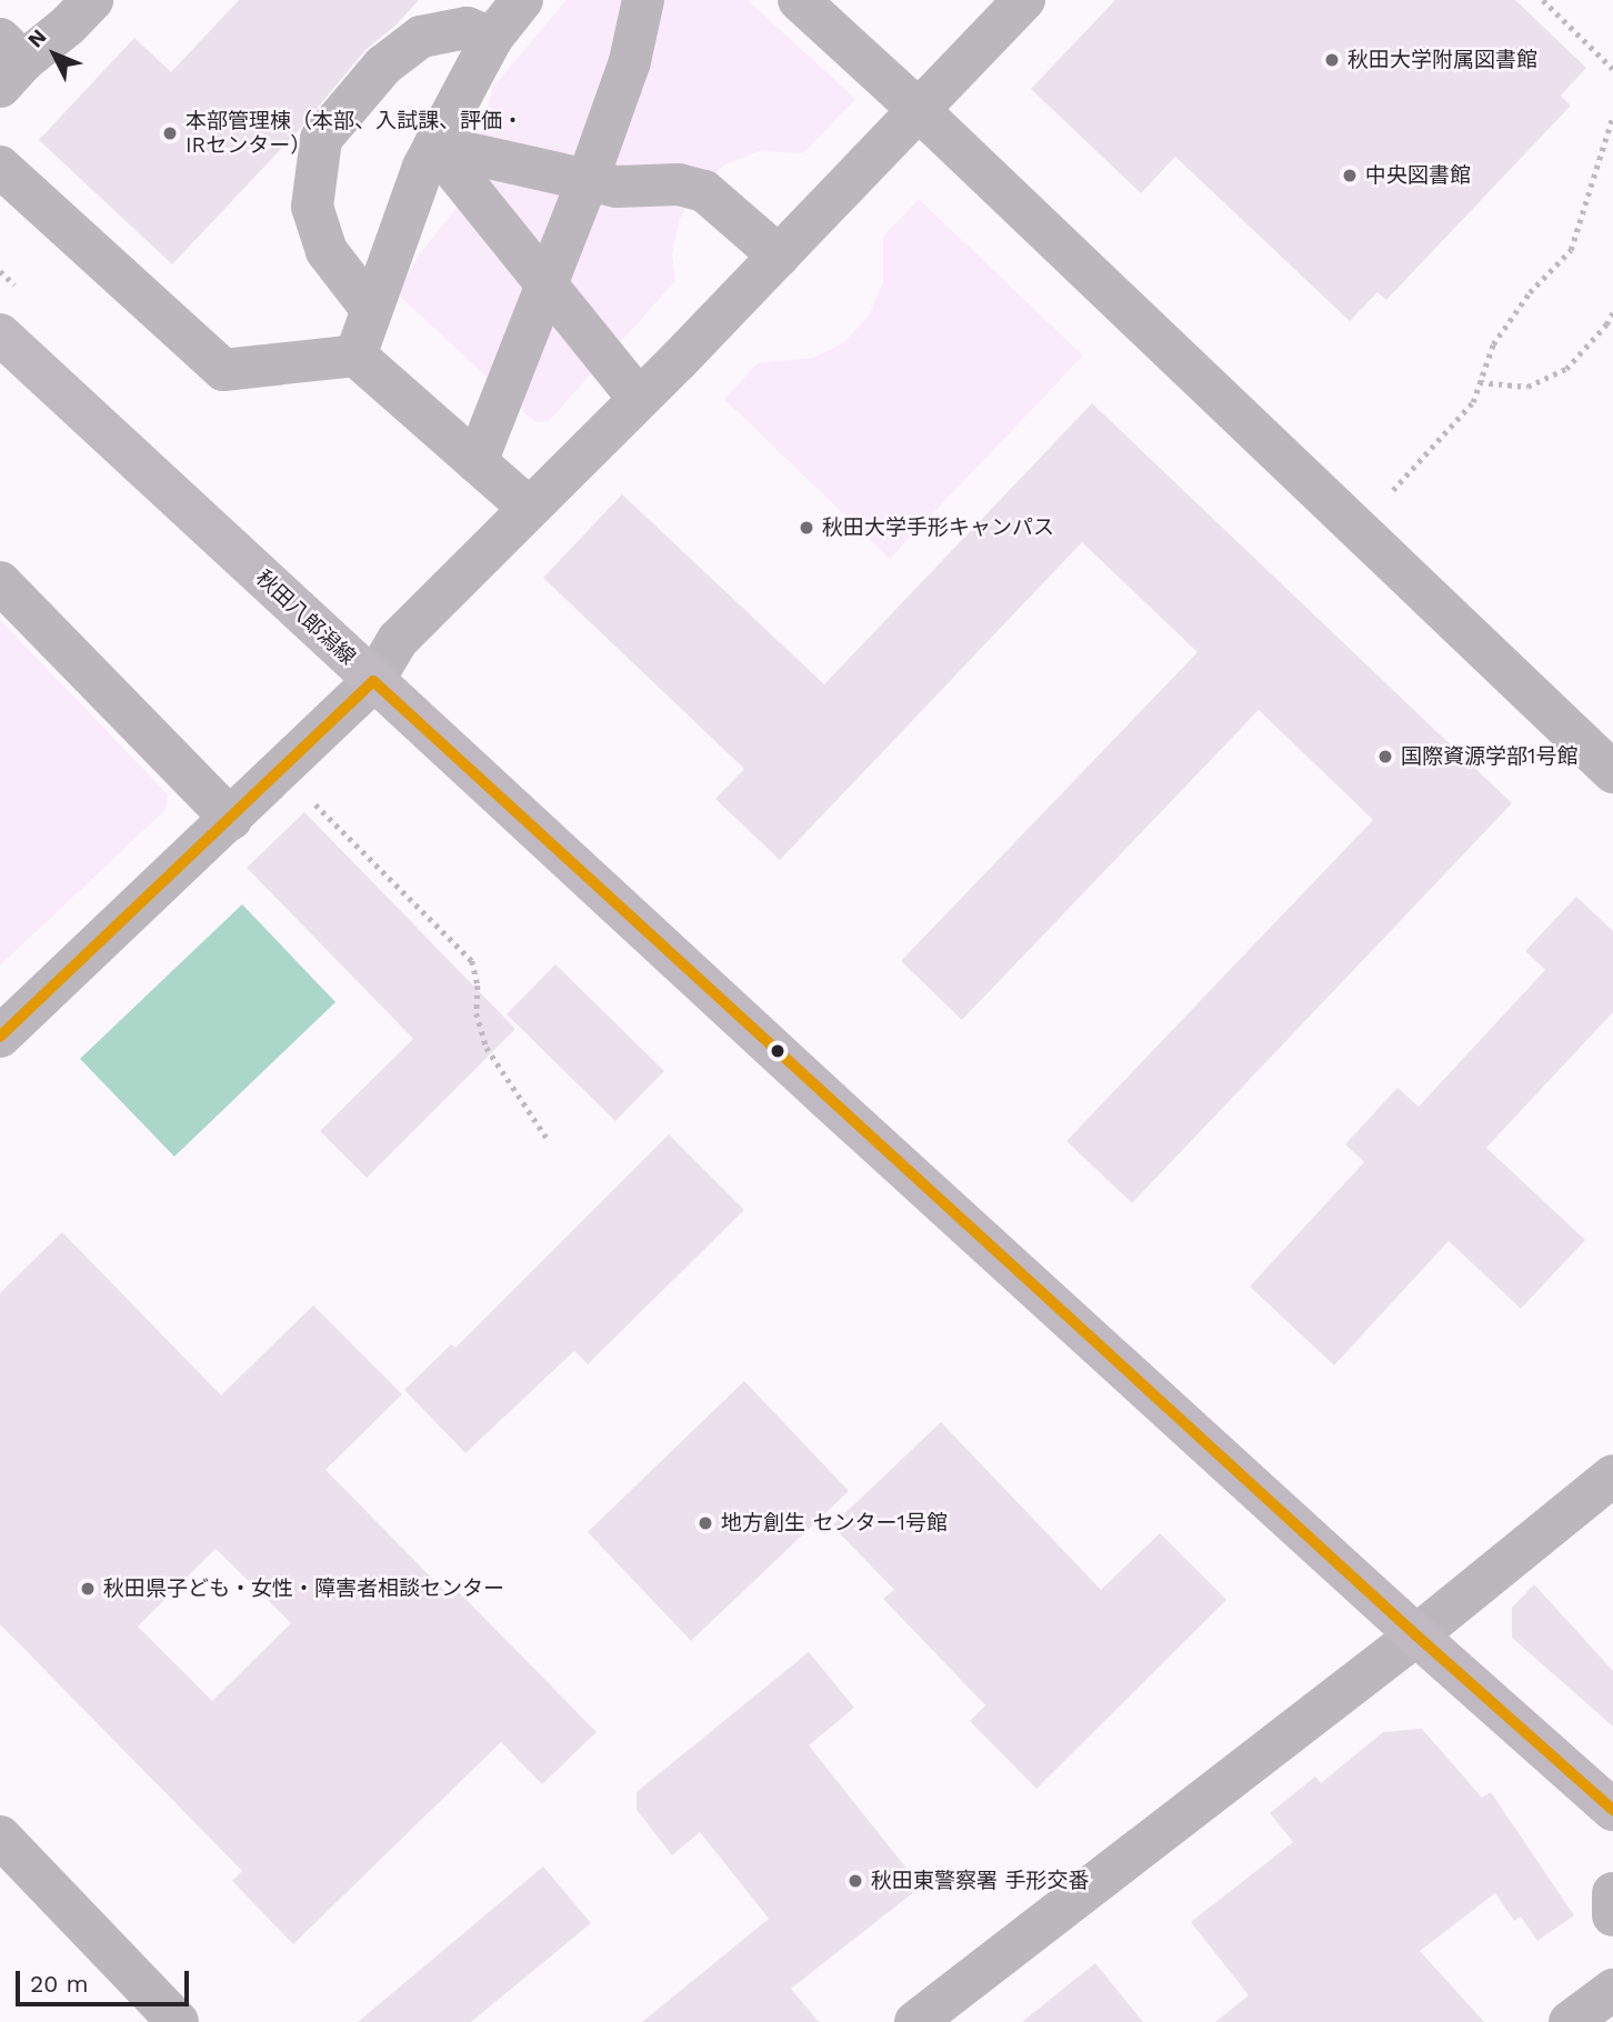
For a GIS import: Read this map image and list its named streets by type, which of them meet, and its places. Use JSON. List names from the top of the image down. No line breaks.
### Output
{"streets":{"main road":["秋田八郎潟線"]},"places":["秋田大学附属図書館","本部管理棟（本部、入試課、評価・ IRセンター）","中央図書館","秋田大学手形キャンパス","国際資源学部1号館","地方創生 センター1号館","秋田県子ども・女性・障害者相談センター","秋田東警察署 手形交番"],"scale_bar":"20 m","north":"top left"}
